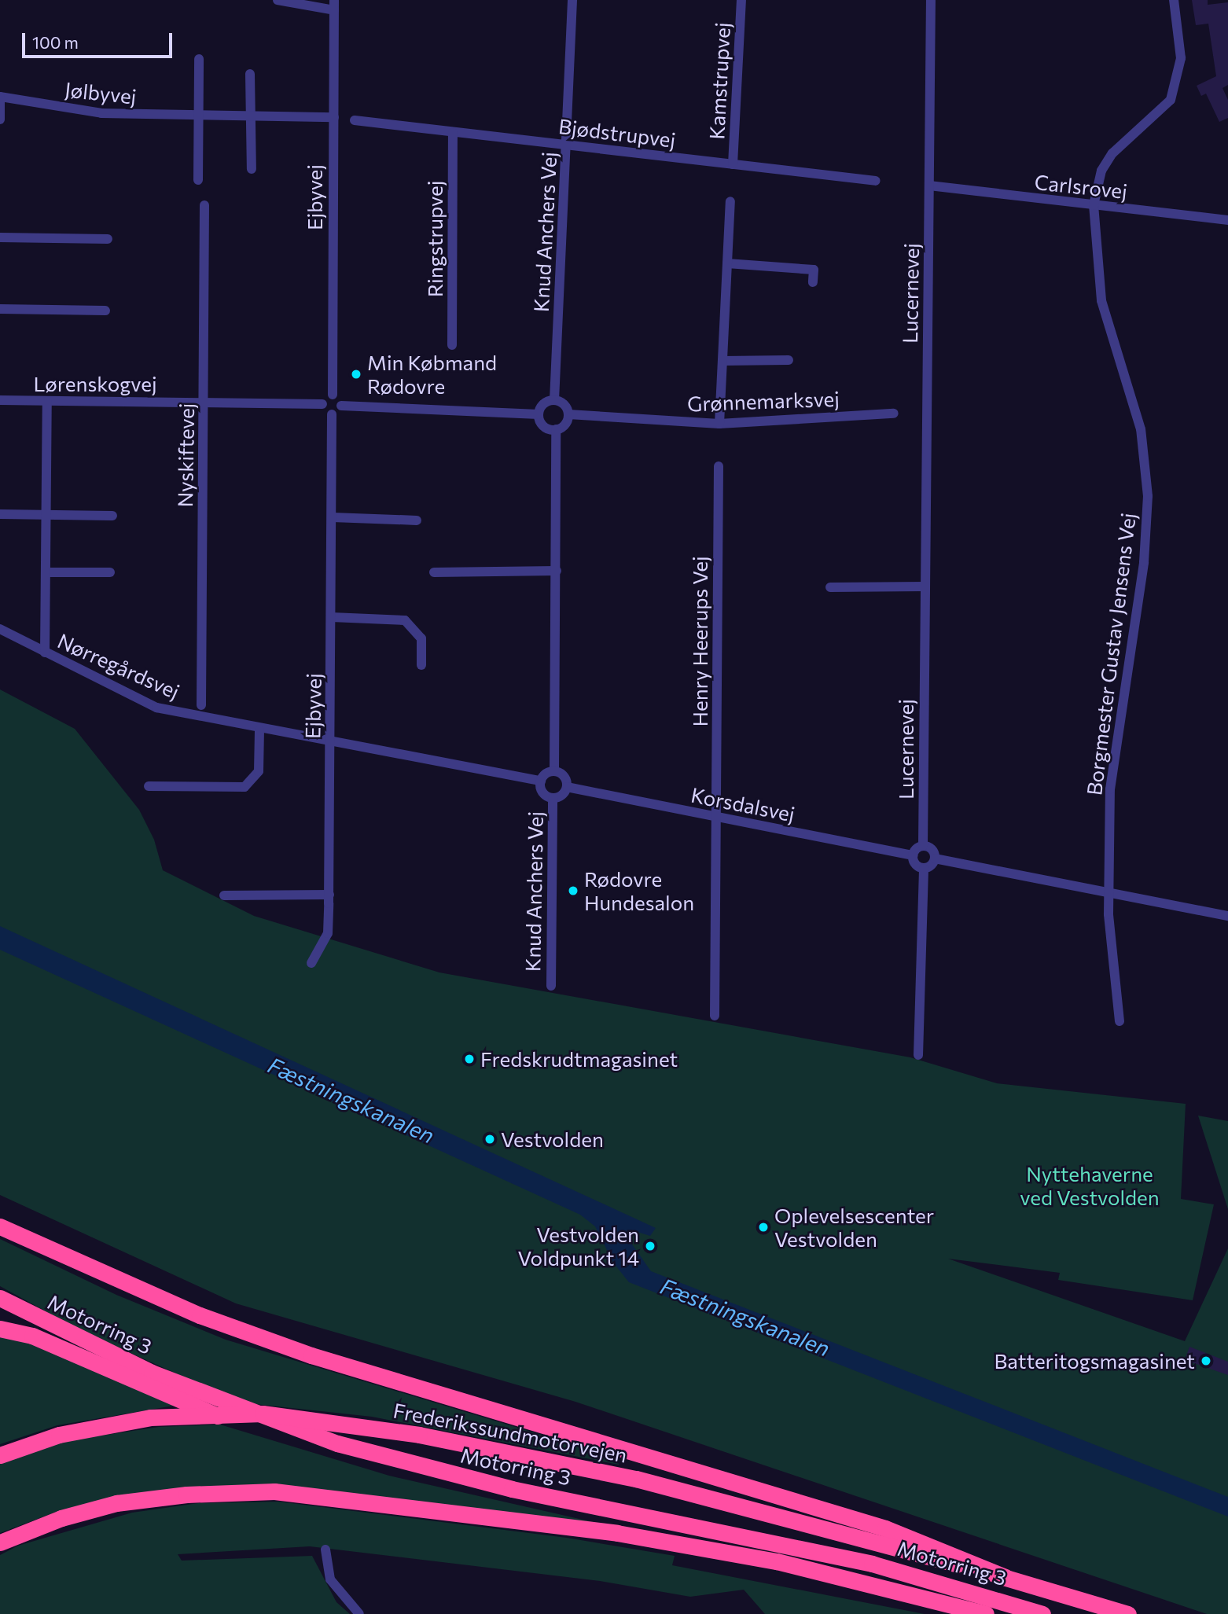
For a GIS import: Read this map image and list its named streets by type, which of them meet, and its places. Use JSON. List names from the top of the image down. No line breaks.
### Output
{"streets":{"highway":["Motorring 3","Frederikssundmotorvejen"],"street":["Kamstrupvej","Jølbyvej","Bjødstrupvej","Carlsrovej","Ejbyvej","Knud Anchers Vej","Ringstrupvej","Lucernevej","Lørenskogvej","Grønnemarksvej","Nyskiftevej","Henry Heerups Vej","Borgmester Gustav Jensens Vej","Nørregårdsvej","Korsdalsvej"]},"crossings":[["Kamstrupvej","Bjødstrupvej"],["Jølbyvej","Ejbyvej"],["Bjødstrupvej","Knud Anchers Vej"],["Bjødstrupvej","Ringstrupvej"],["Carlsrovej","Lucernevej"],["Carlsrovej","Borgmester Gustav Jensens Vej"],["Ejbyvej","Nørregårdsvej"],["Knud Anchers Vej","Grønnemarksvej"],["Knud Anchers Vej","Korsdalsvej"],["Lucernevej","Korsdalsvej"],["Lørenskogvej","Nyskiftevej"],["Henry Heerups Vej","Korsdalsvej"],["Motorring 3","Frederikssundmotorvejen"]],"water":["Fæstningskanalen"],"parks":["Nyttehaverne ved Vestvolden"],"places":["Min Købmand Rødovre","Rødovre Hundesalon","Fredskrudtmagasinet","Vestvolden","Oplevelsescenter Vestvolden","Vestvolden Voldpunkt 14","Batteritogsmagasinet"],"scale_bar":"100 m"}
